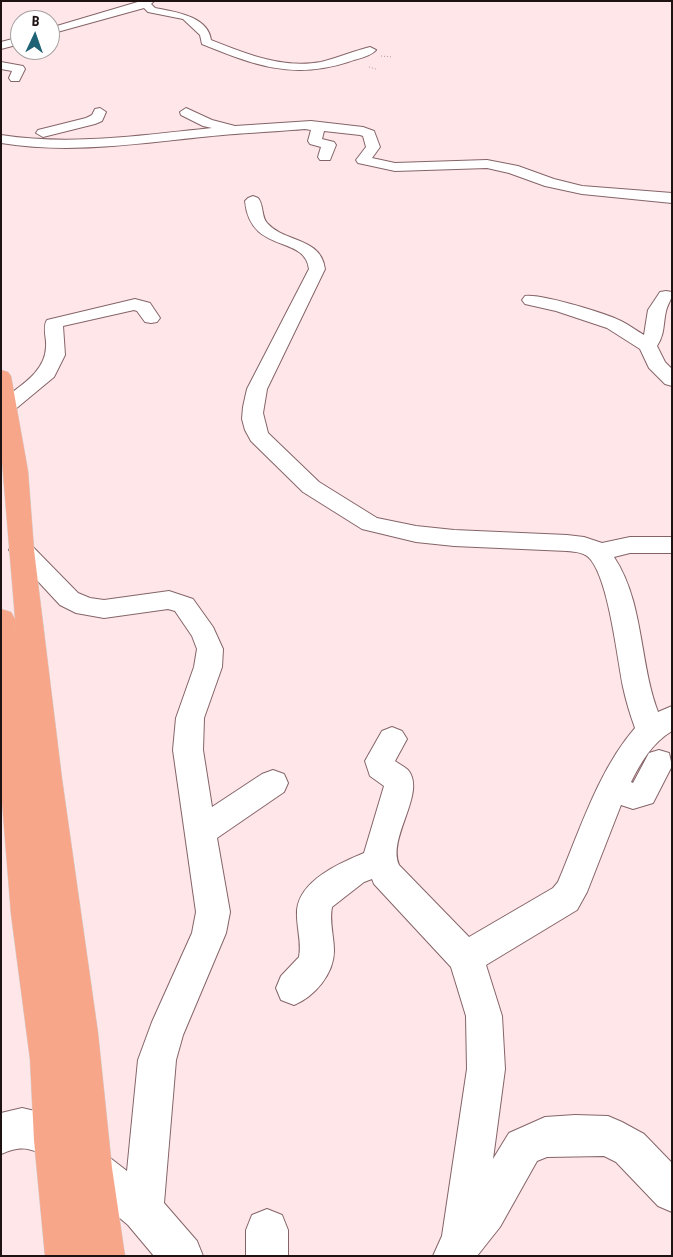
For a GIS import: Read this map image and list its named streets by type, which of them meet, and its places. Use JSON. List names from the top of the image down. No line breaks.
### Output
{"north":"top"}
